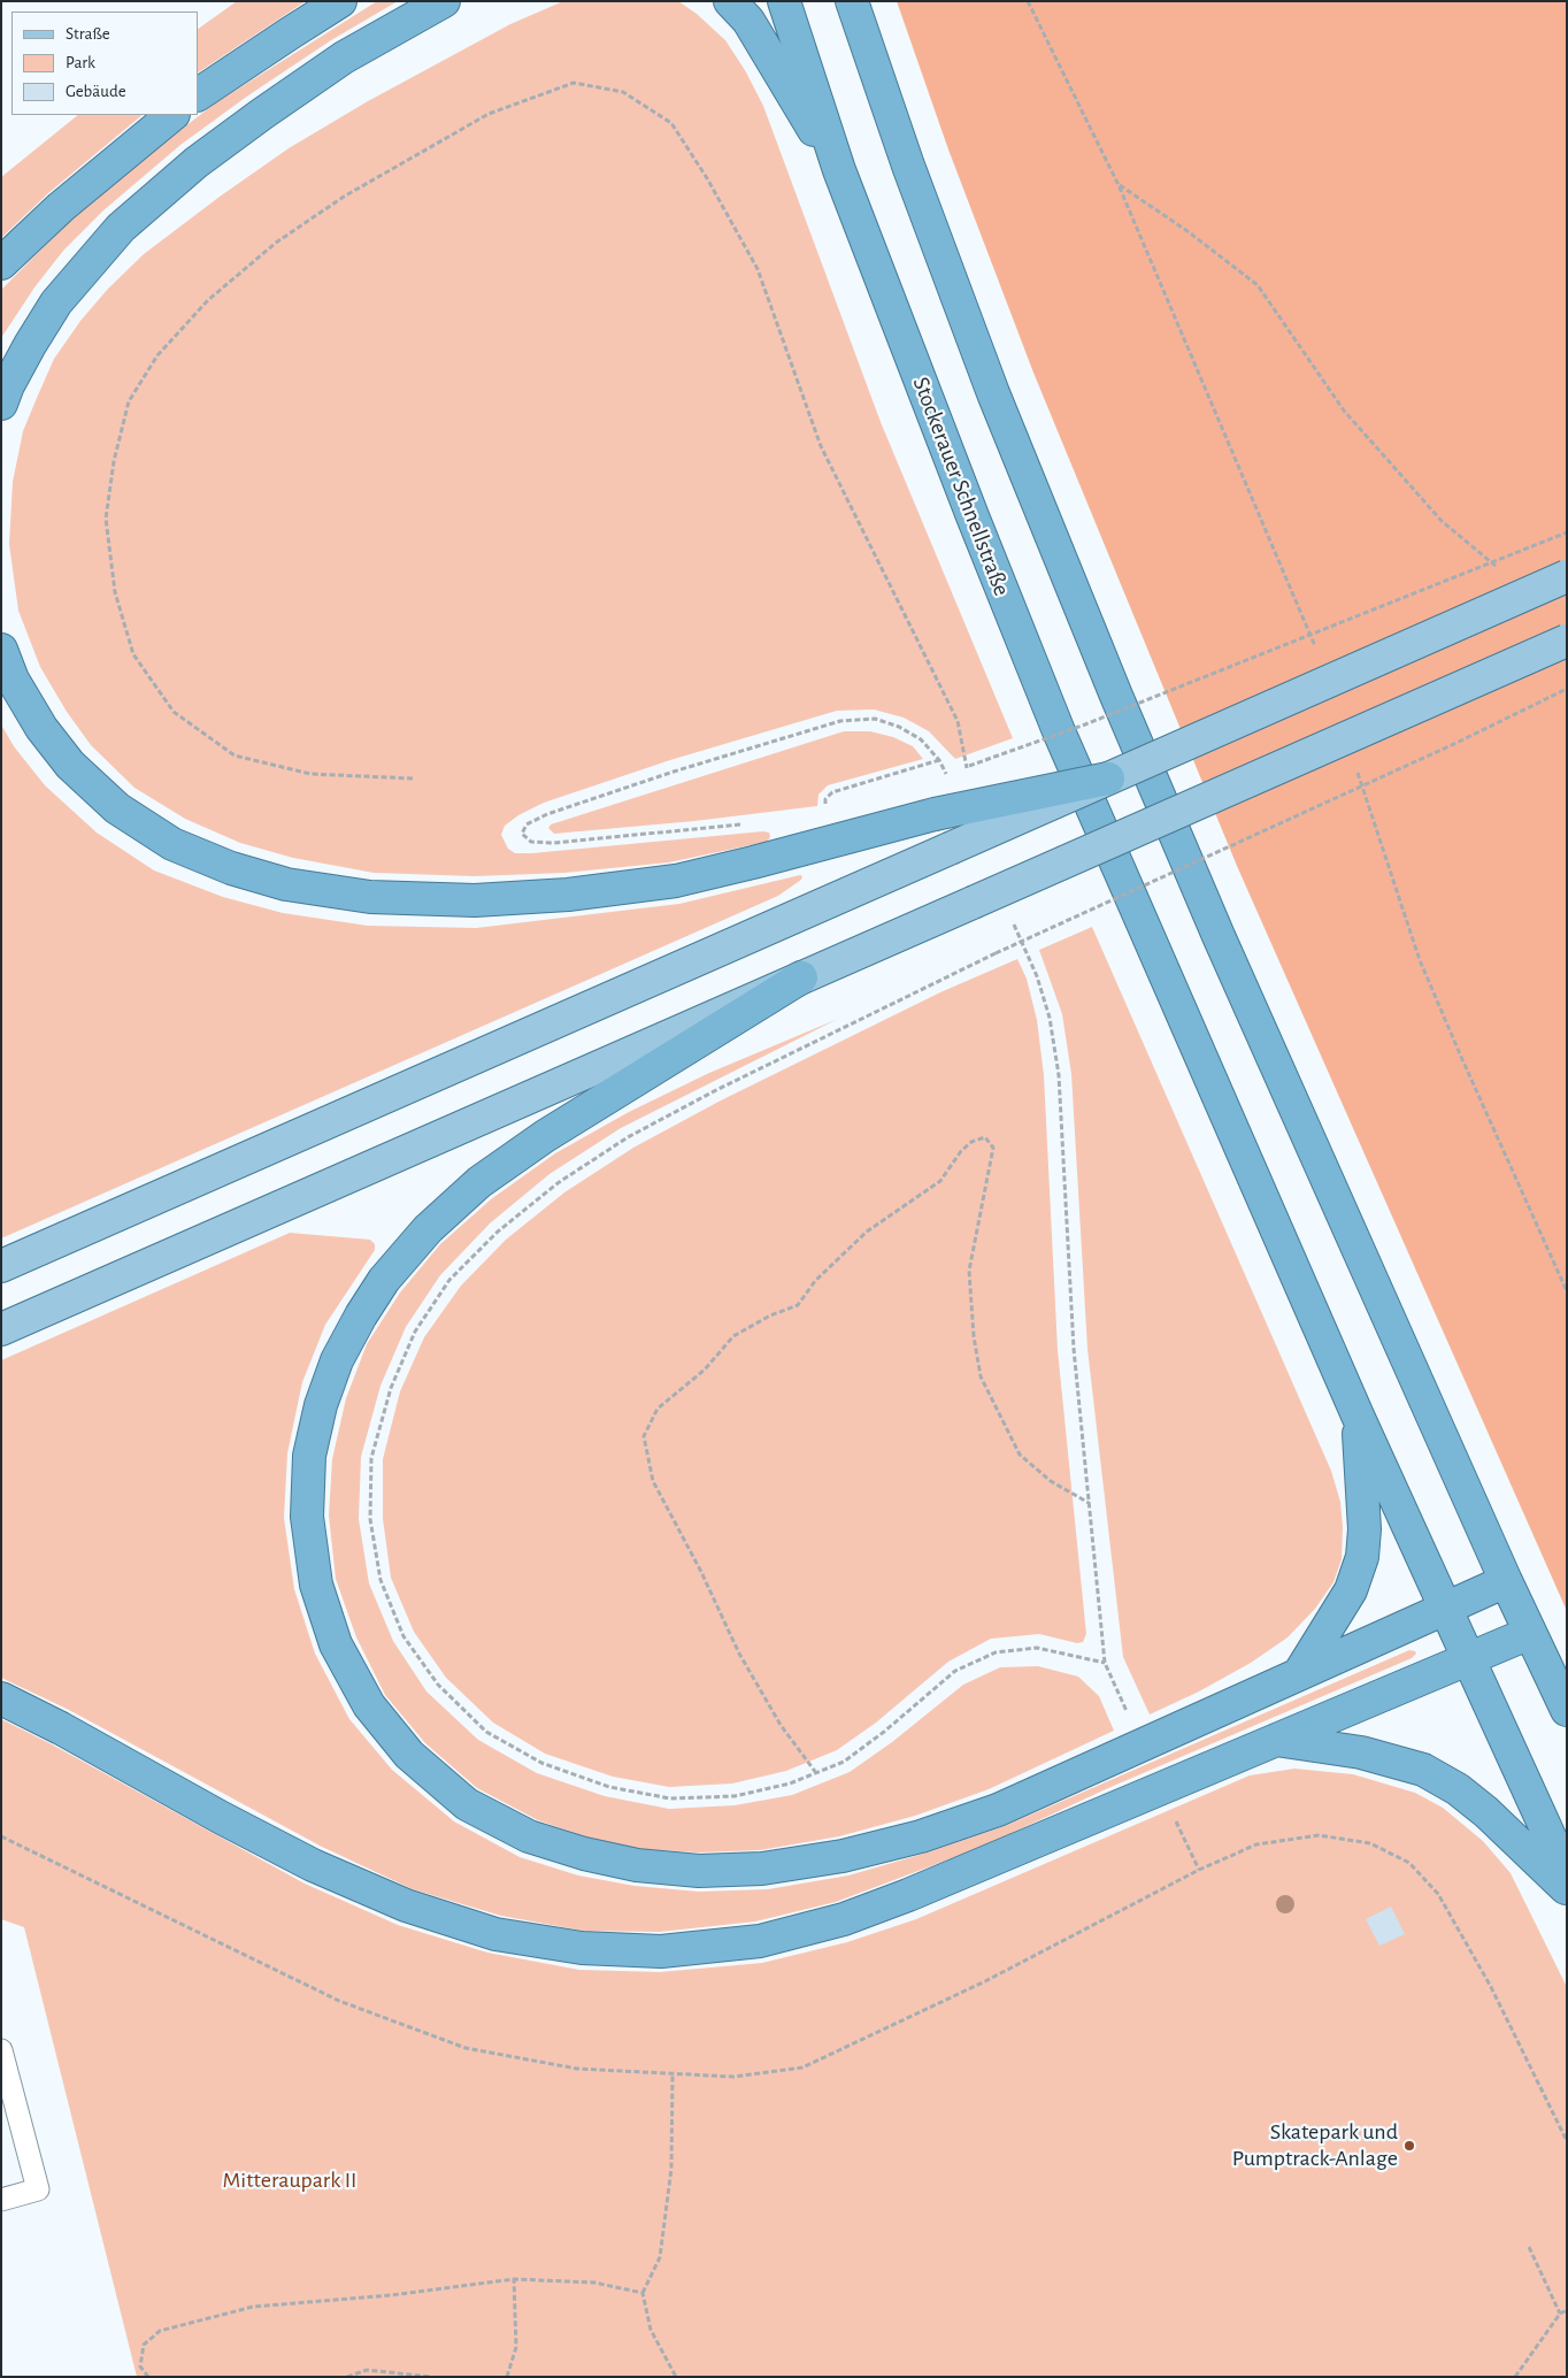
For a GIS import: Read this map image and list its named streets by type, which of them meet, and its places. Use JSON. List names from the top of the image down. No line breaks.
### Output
{"streets":{"highway":["Stockerauer Schnellstraße"]},"parks":["Mitteraupark II"],"places":["Skatepark und Pumptrack-Anlage"],"legend":["Straße","Park","Gebäude"]}
